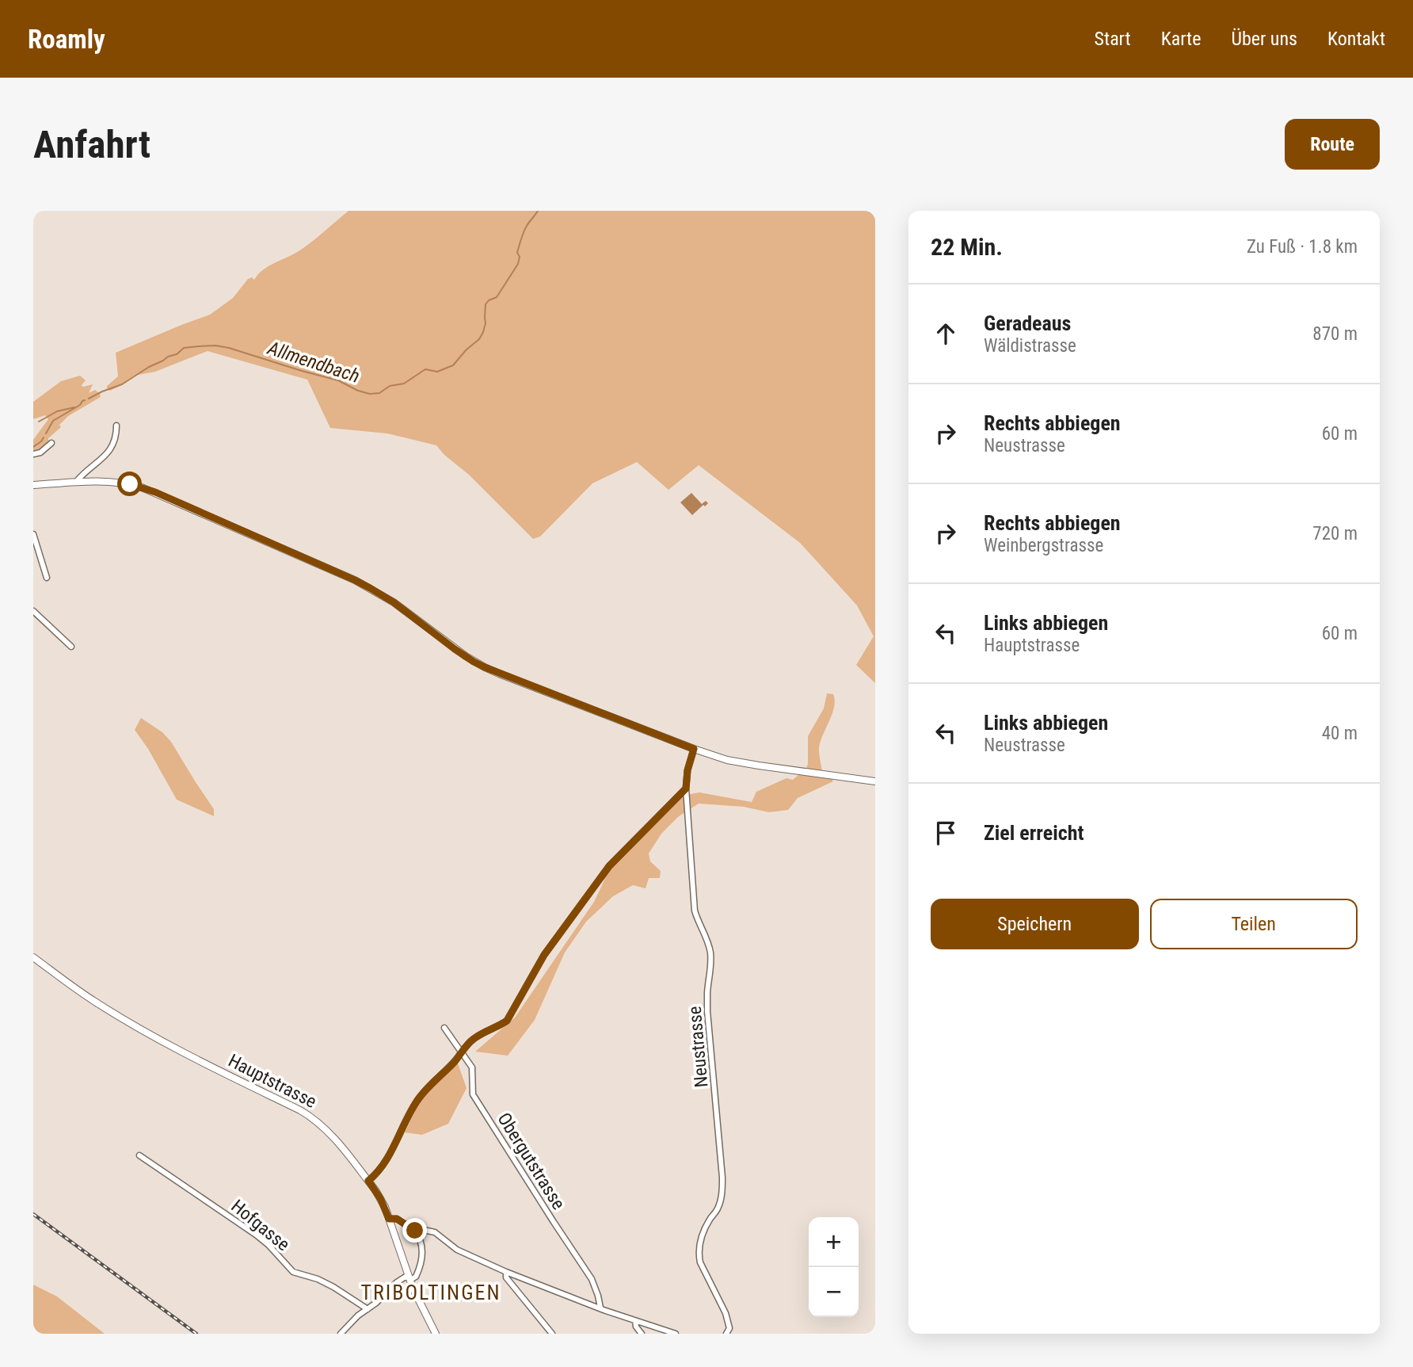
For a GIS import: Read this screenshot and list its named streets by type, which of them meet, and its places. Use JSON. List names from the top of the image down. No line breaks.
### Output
{"streets":{"main road":["Hauptstrasse"],"street":["Neustrasse","Obergutstrasse","Hofgasse"]},"districts":["TRIBOLTINGEN"],"water":["Allmendbach"],"page":{"header":"Roamly","nav":["Start","Karte","Über uns","Kontakt"],"buttons":["Route",["Speichern","Teilen"]],"title":"Anfahrt","heading":["22 Min.","Zu Fuß · 1.8 km"],"list":[["Geradeaus","Wäldistrasse","870 m"],["Rechts abbiegen","Neustrasse","60 m"],["Rechts abbiegen","Weinbergstrasse","720 m"],["Links abbiegen","Hauptstrasse","60 m"],["Links abbiegen","Neustrasse","40 m"],"Ziel erreicht"],"map_buttons":["+","−"]}}
